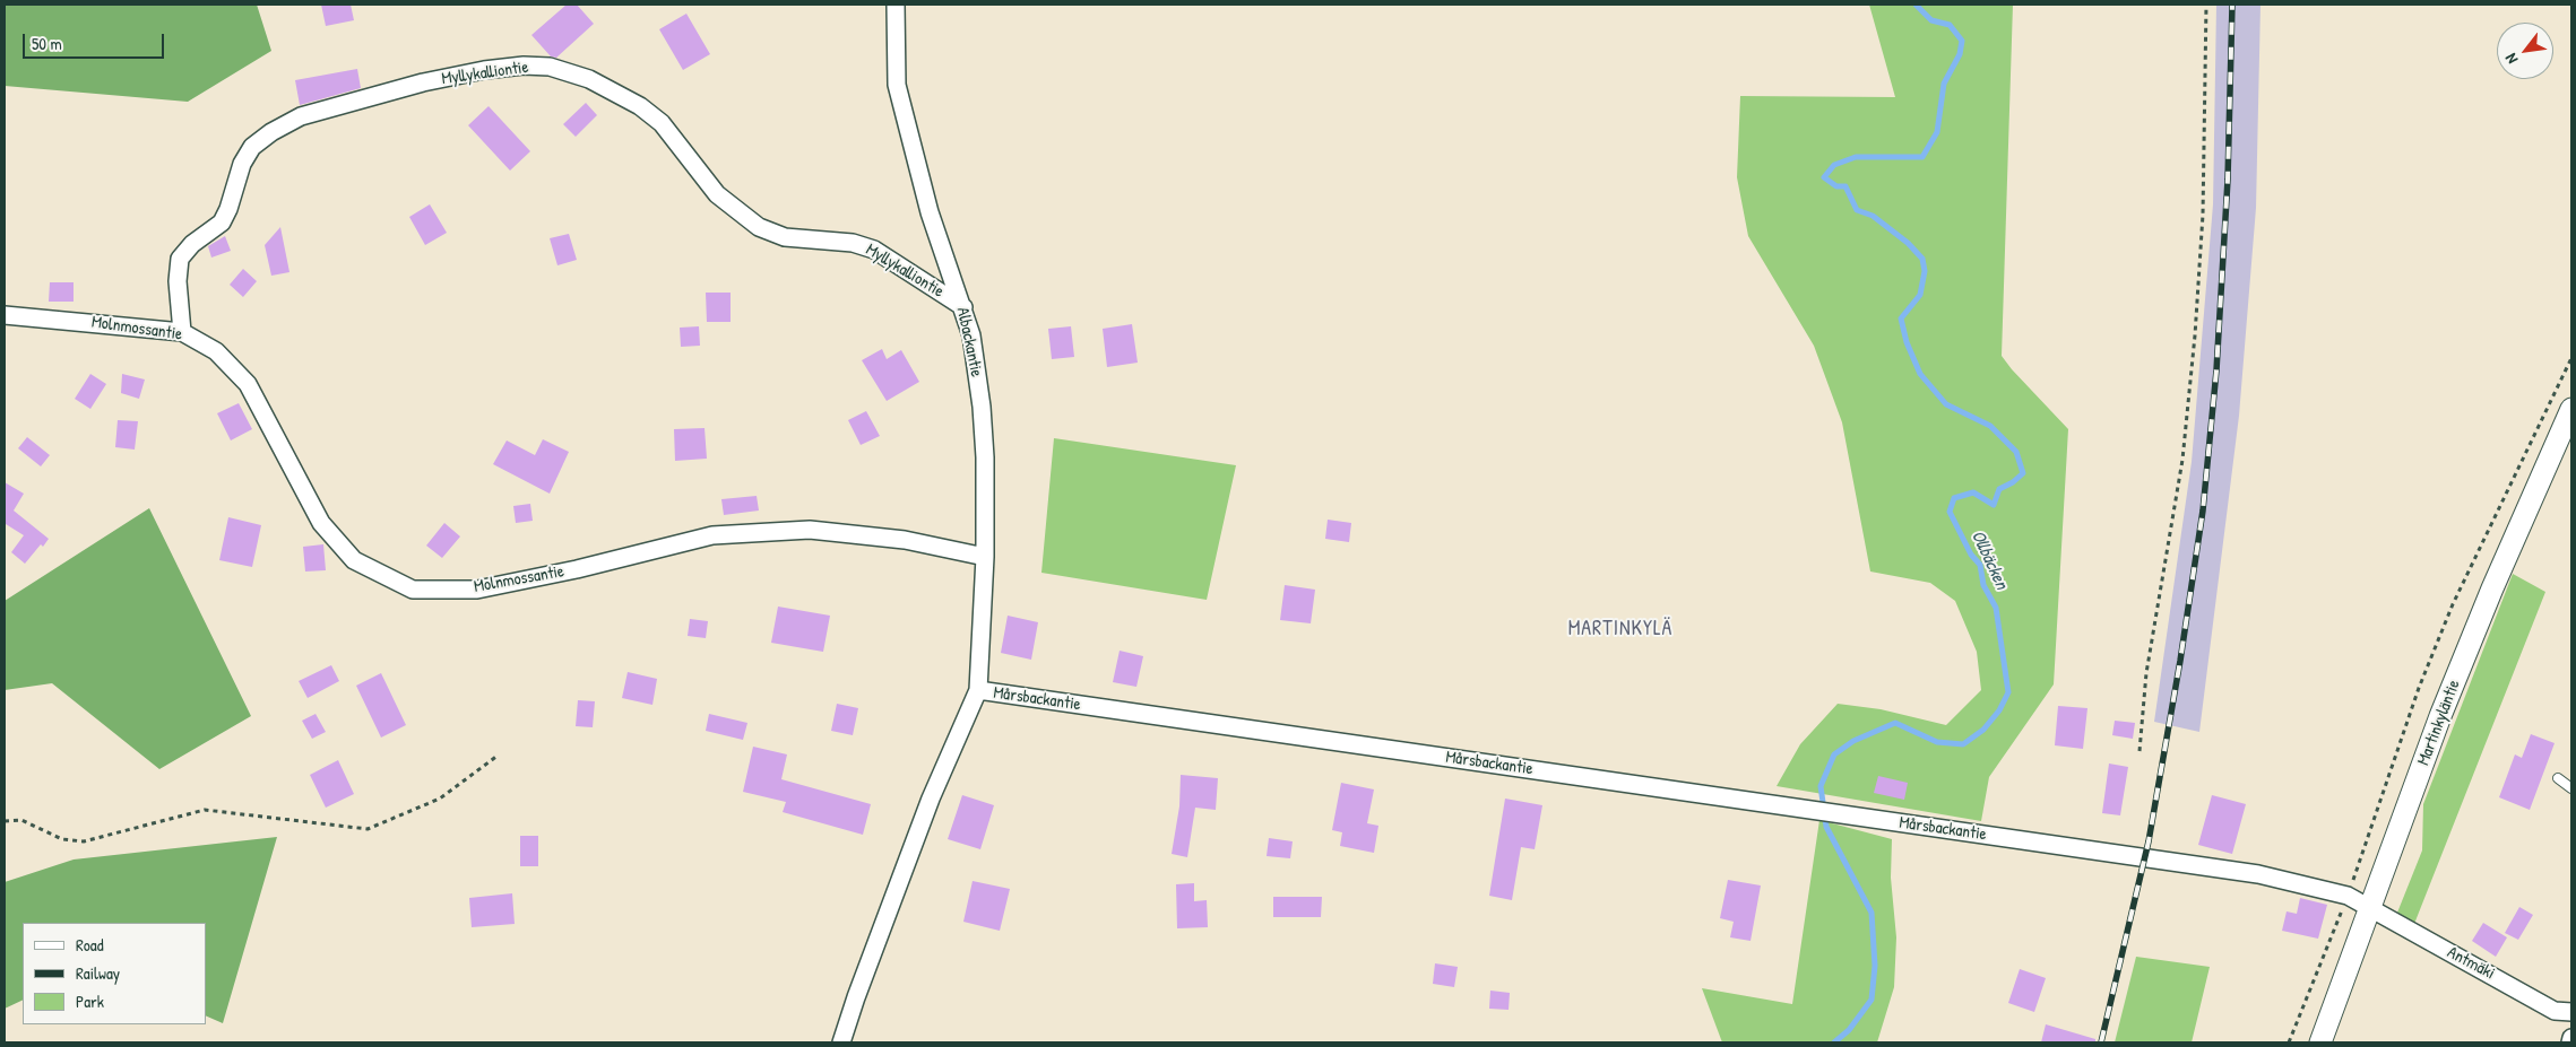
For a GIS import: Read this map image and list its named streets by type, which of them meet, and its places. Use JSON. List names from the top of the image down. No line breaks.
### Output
{"streets":{"street":["Myllykalliontie","Molnmossantie","Albackantie","Mårsbackantie","Martinkyläntie","Antmäki"]},"crossings":[["Myllykalliontie","Molnmossantie"],["Myllykalliontie","Albackantie"],["Molnmossantie","Albackantie"],["Albackantie","Mårsbackantie"],["Mårsbackantie","Martinkyläntie"],["Mårsbackantie","Antmäki"],["Martinkyläntie","Antmäki"]],"districts":["MARTINKYLÄ"],"water":["Ollbäcken"],"legend":["Road","Railway","Park"],"scale_bar":"50 m","north":"bottom left"}
